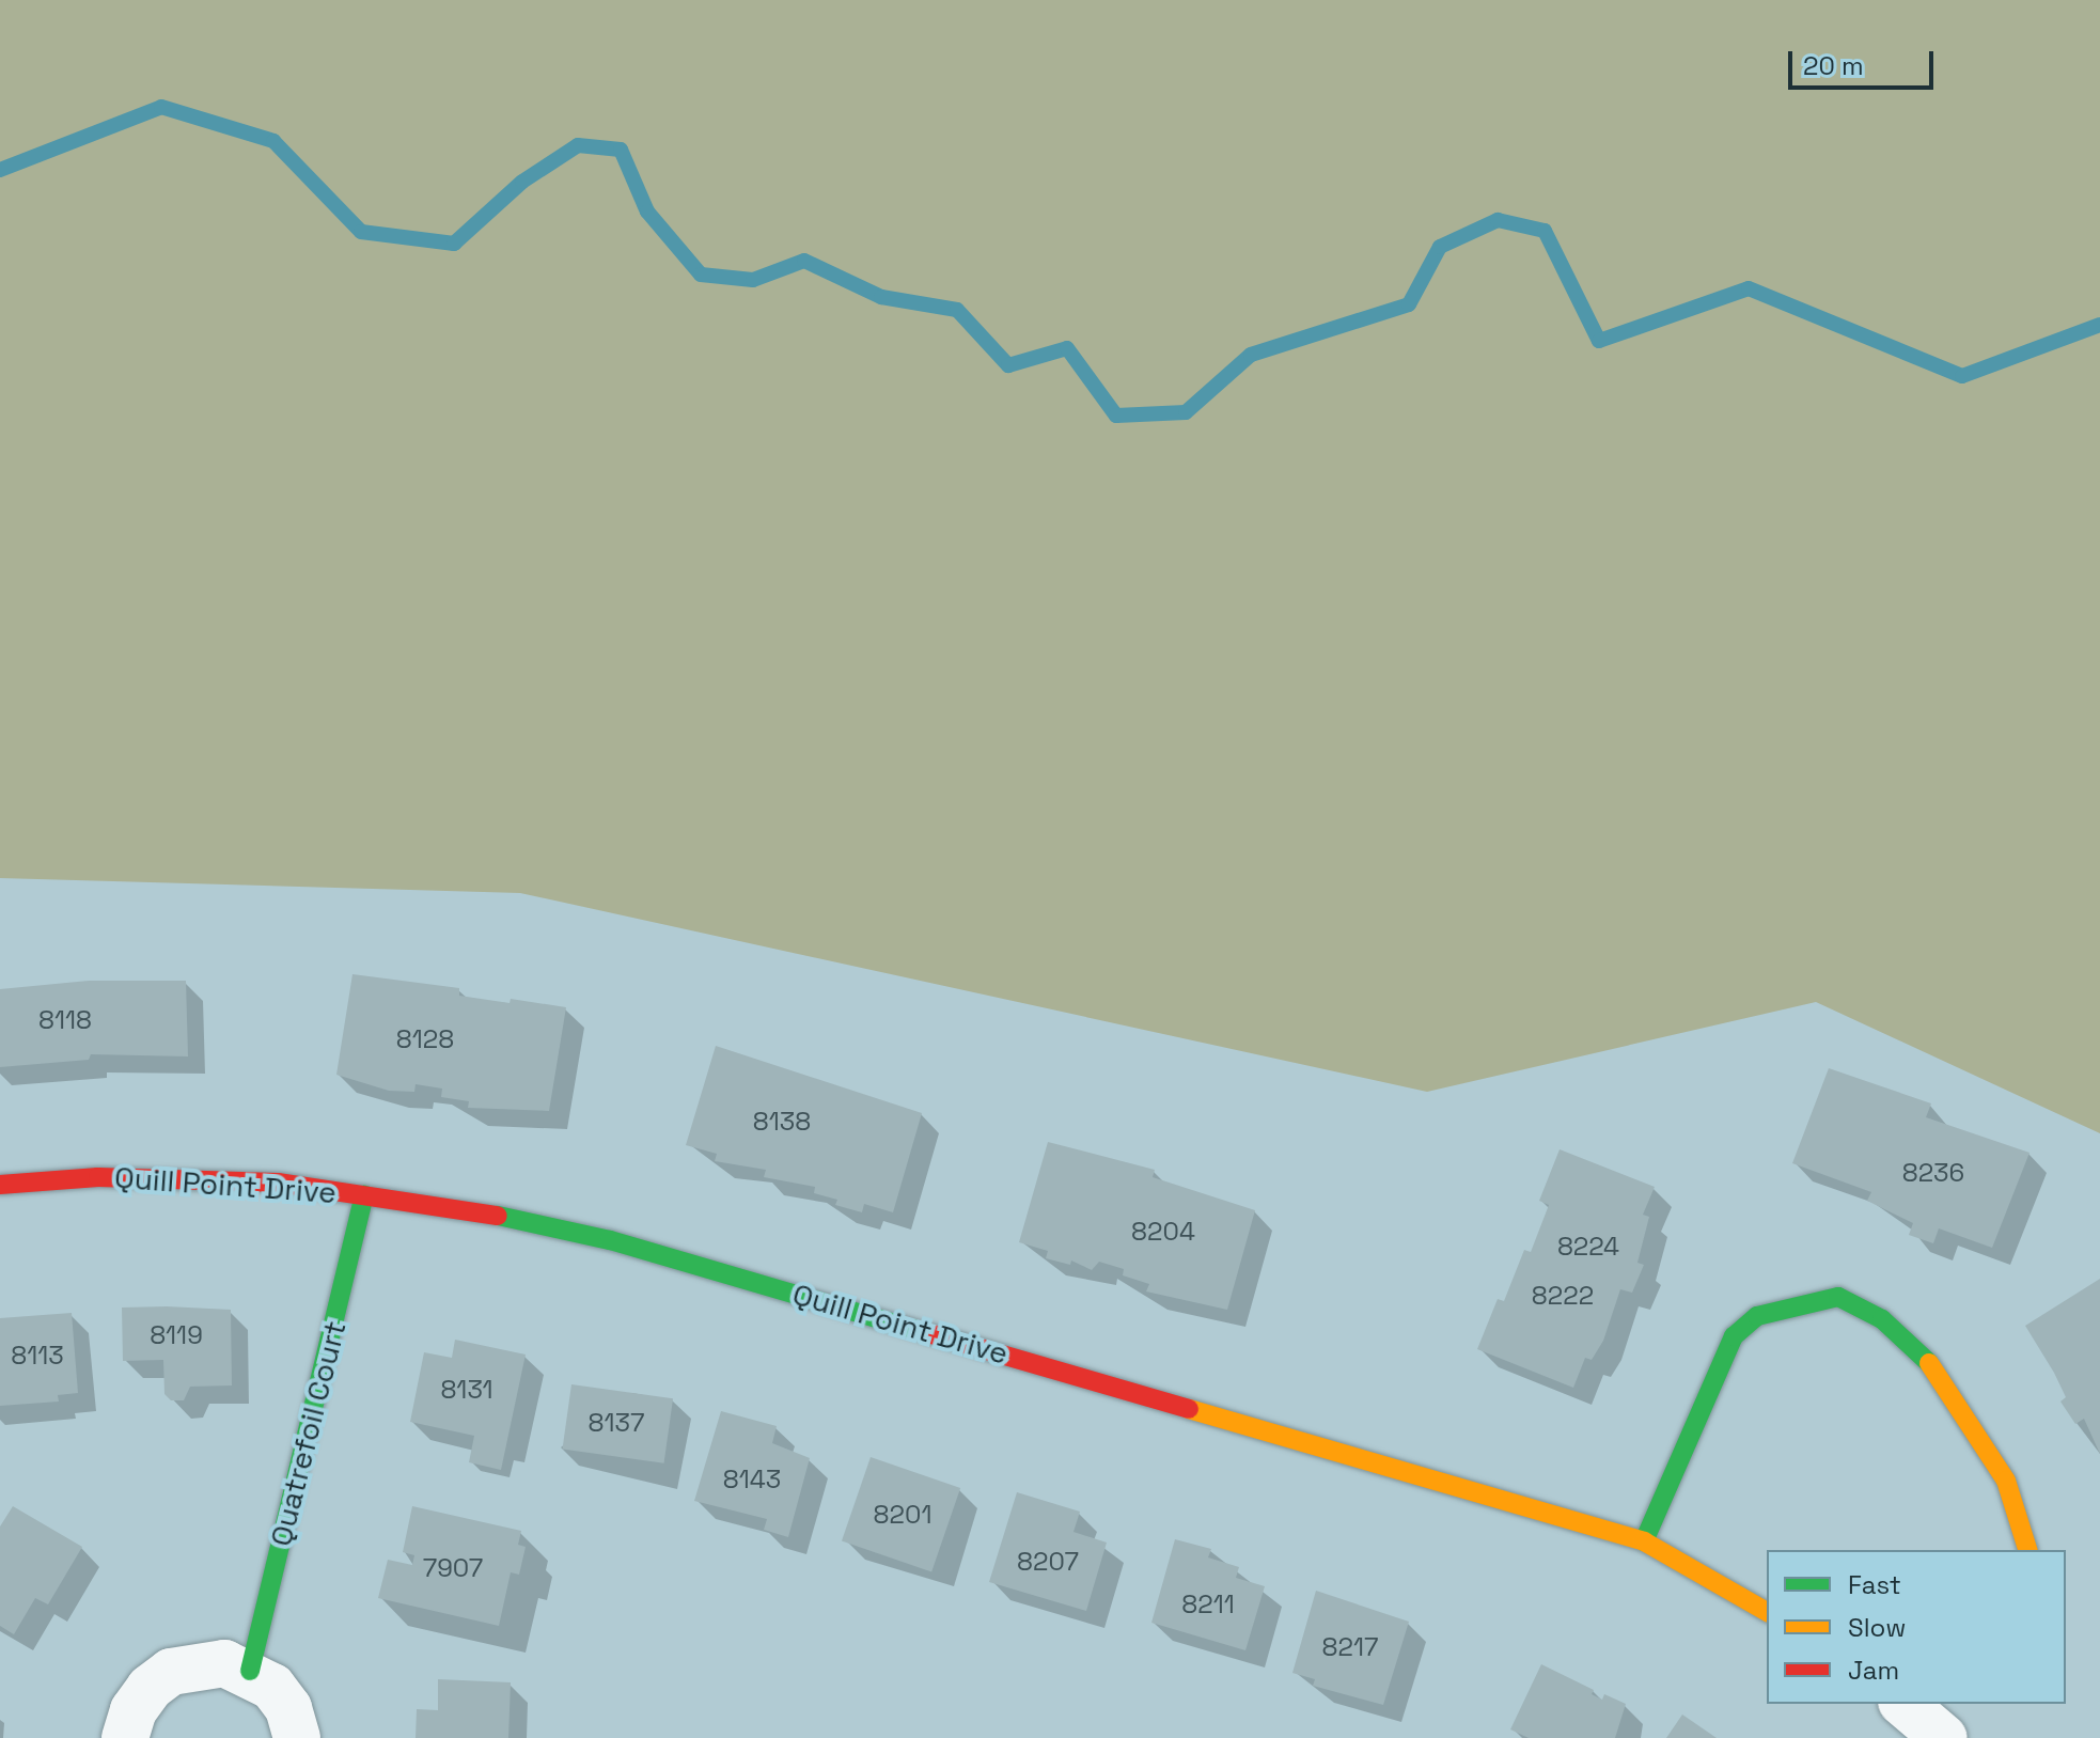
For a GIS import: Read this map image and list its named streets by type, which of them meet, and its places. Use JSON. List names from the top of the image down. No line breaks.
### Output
{"streets":{"street":["Quill Point Drive","Quatrefoil Court"]},"crossings":[["Quill Point Drive","Quatrefoil Court"]],"house_numbers":["8118","8128","8138","8236","8204","8224","8222","8119","8113","8131","8137","8143","8201","8207","7907","8211","8217"],"legend":["Fast","Slow","Jam"],"scale_bar":"20 m"}
